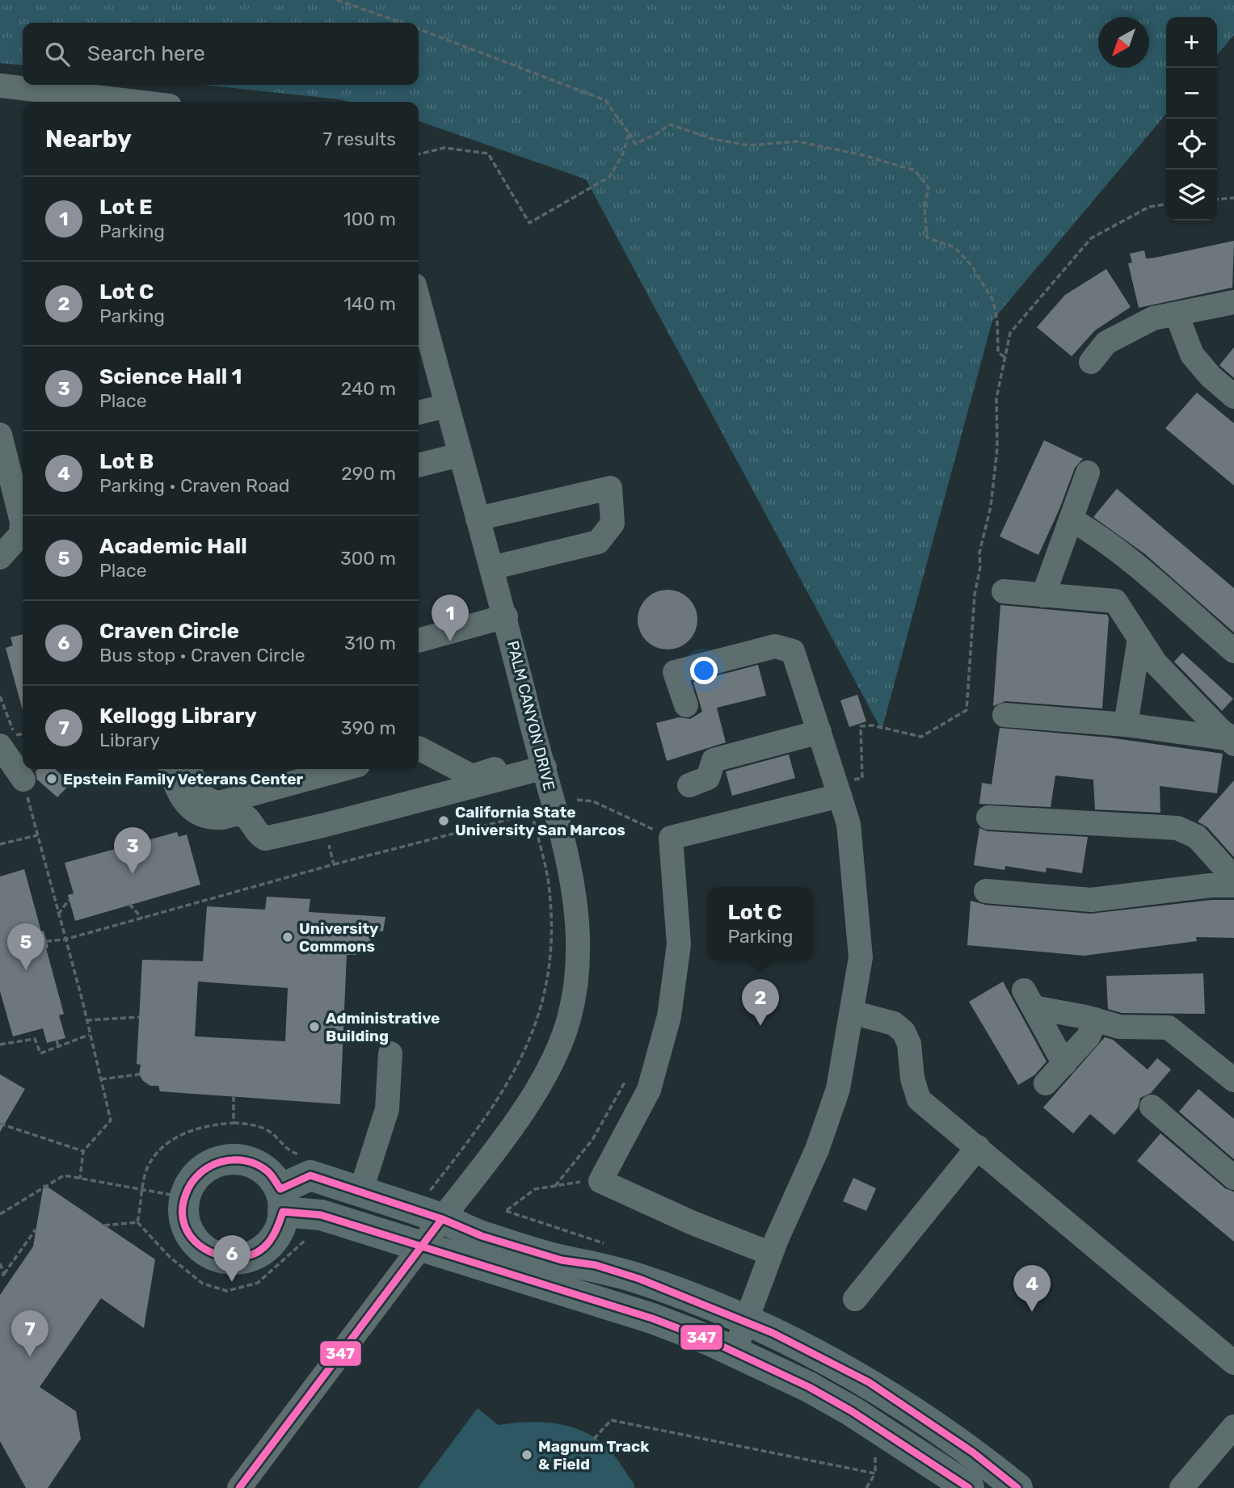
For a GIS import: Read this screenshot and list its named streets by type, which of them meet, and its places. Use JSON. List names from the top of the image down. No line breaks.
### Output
{"streets":{"street":["PALM CANYON DRIVE"]},"places":["Epstein Family Veterans Center","California State University San Marcos","University Commons","Administrative Building","Magnum Track & Field"],"lines":["transit line 347"],"north":"bottom left","page":{"map_buttons":["+","−"],"search":"Search here","heading":["Nearby","7 results"],"list":[{"mark":"1","name":"Lot E","note":"Parking","value":"100 m"},{"mark":"2","name":"Lot C","note":"Parking","value":"140 m"},{"mark":"3","name":"Science Hall 1","note":"Place","value":"240 m"},{"mark":"4","name":"Lot B","note":"Parking · Craven Road","value":"290 m"},{"mark":"5","name":"Academic Hall","note":"Place","value":"300 m"},{"mark":"6","name":"Craven Circle","note":"Bus stop · Craven Circle","value":"310 m"},{"mark":"7","name":"Kellogg Library","note":"Library","value":"390 m"}],"pins":["1","3","5","2","6","4","7"],"popup":["Lot C","Parking"]}}
